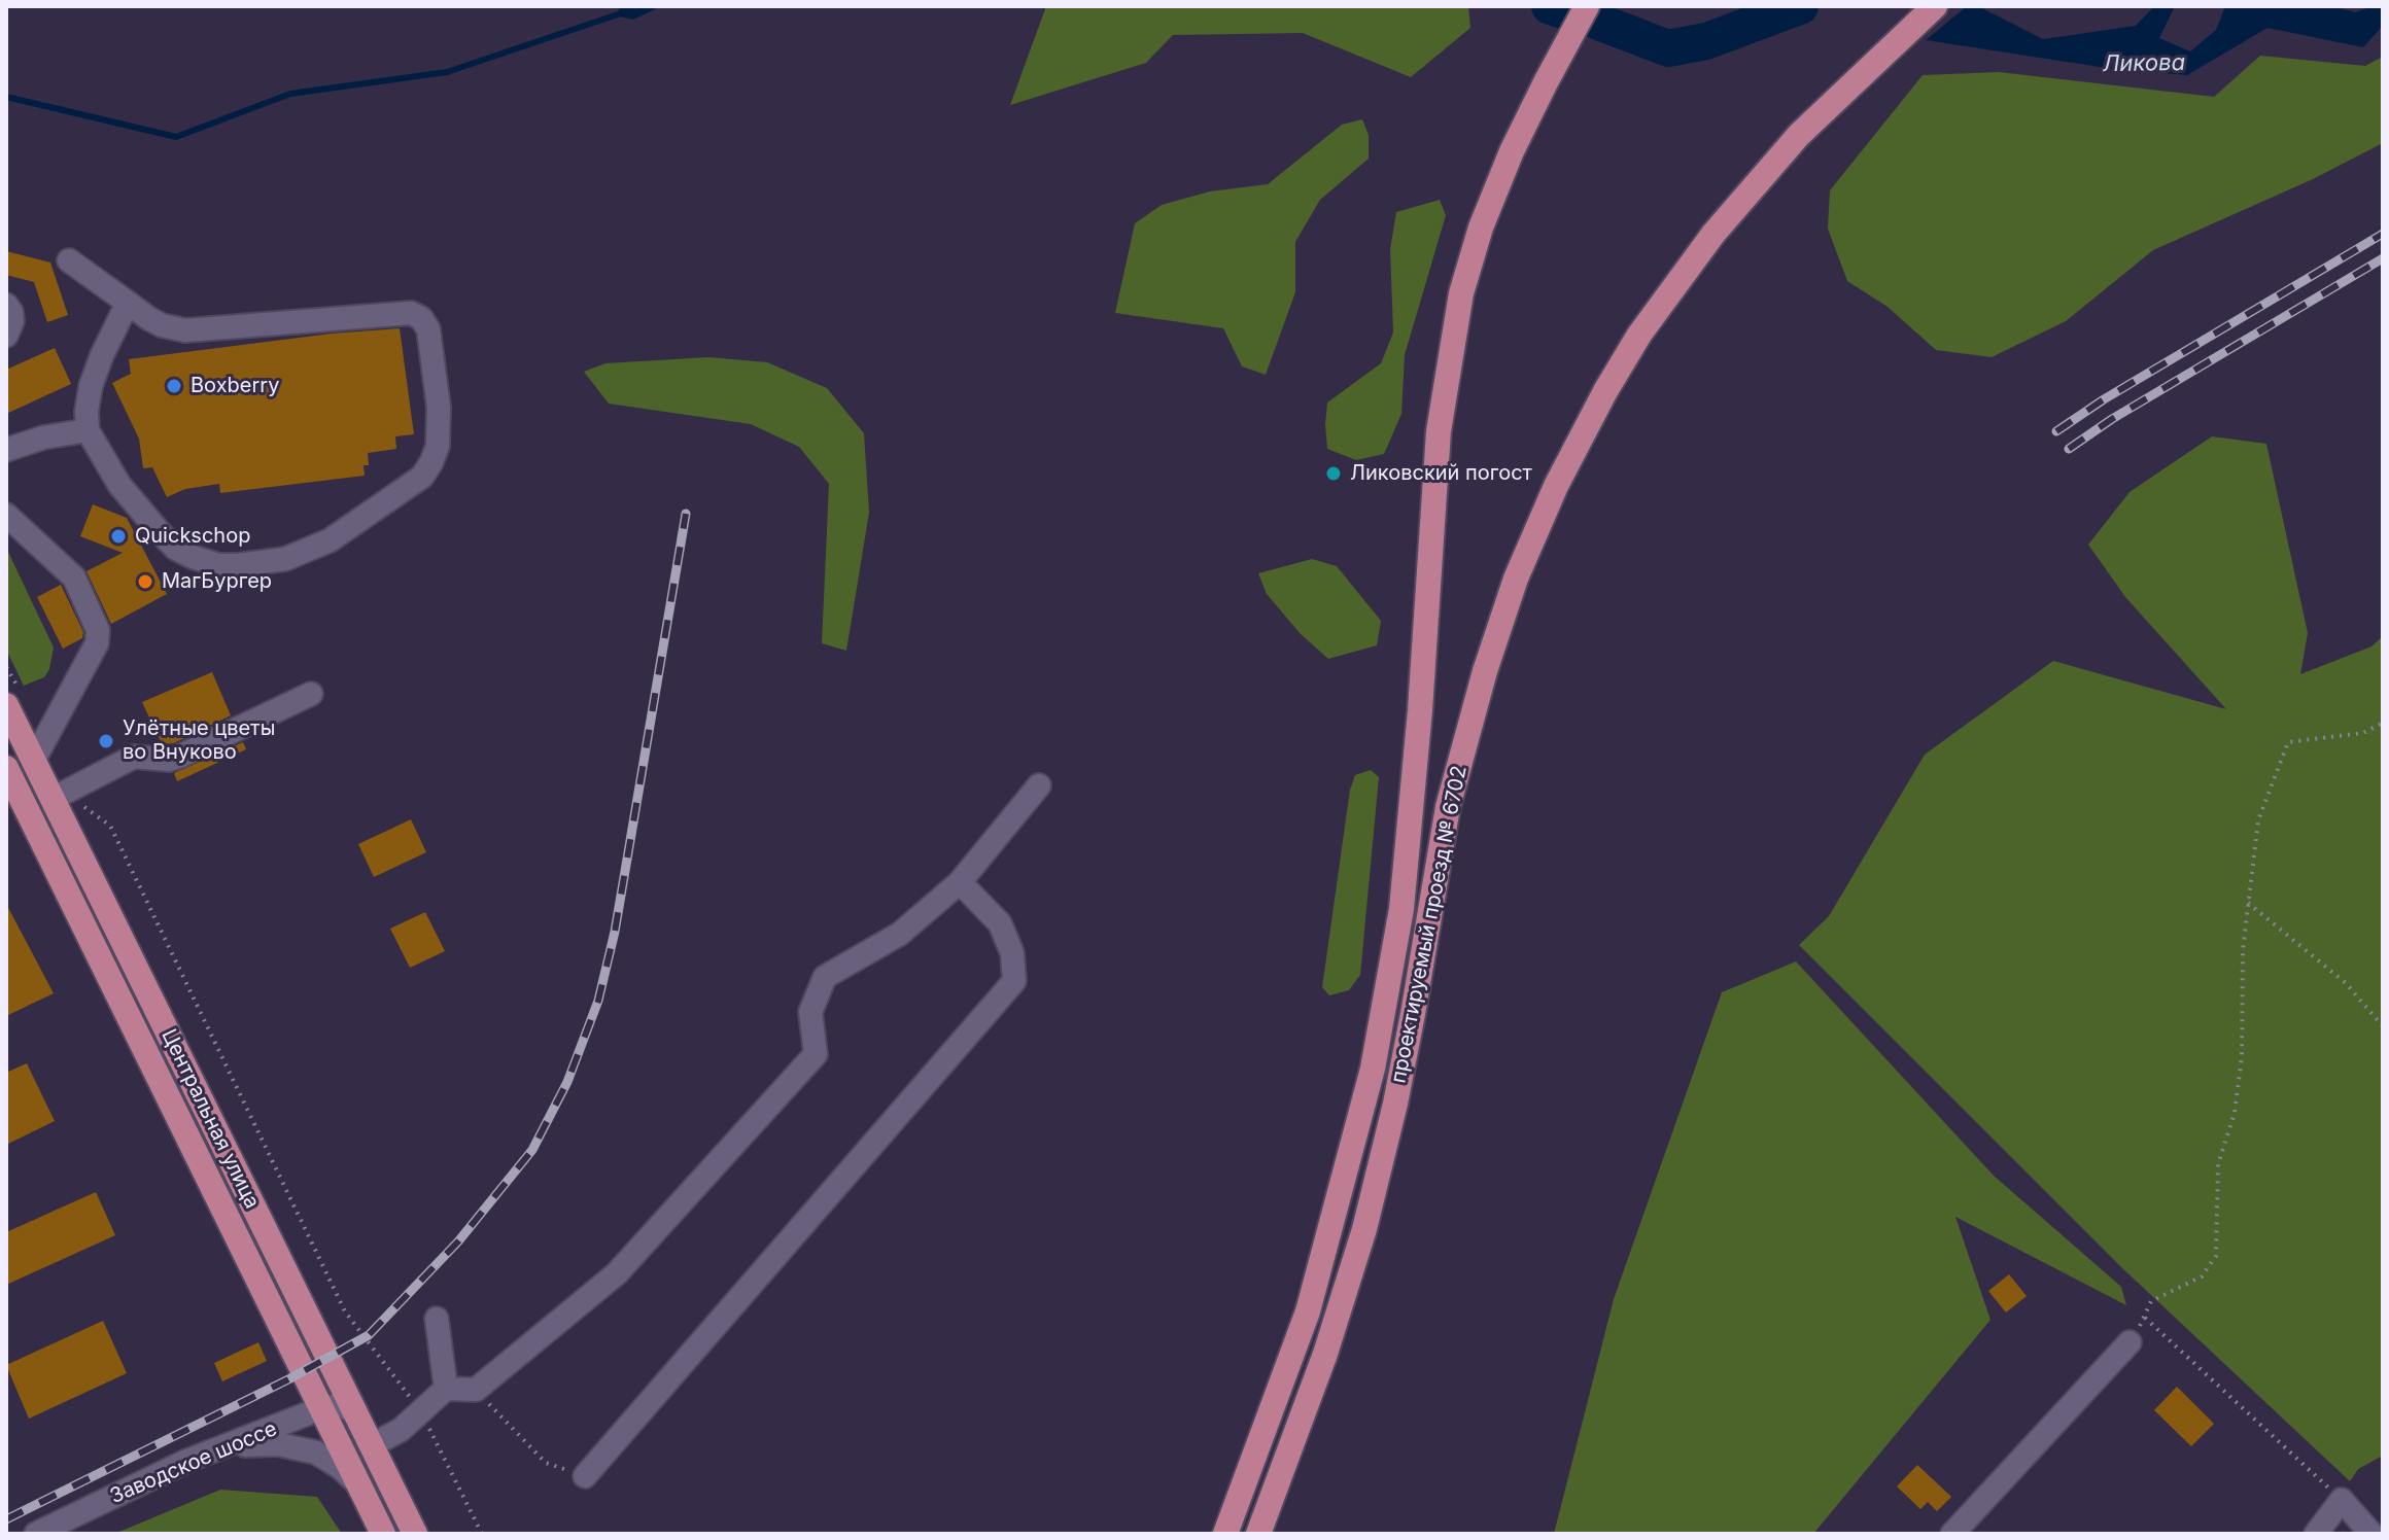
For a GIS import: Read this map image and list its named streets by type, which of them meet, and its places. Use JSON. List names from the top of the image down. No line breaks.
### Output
{"streets":{"main road":["проектируемый проезд № 6702","Центральная улица"],"street":["Заводское шоссе"]},"crossings":[["Центральная улица","Заводское шоссе"]],"water":["Ликова"],"places":["Boxberry","Ликовский погост","Quickschop","МагБургер","Улётные цветы во Внуково"]}
